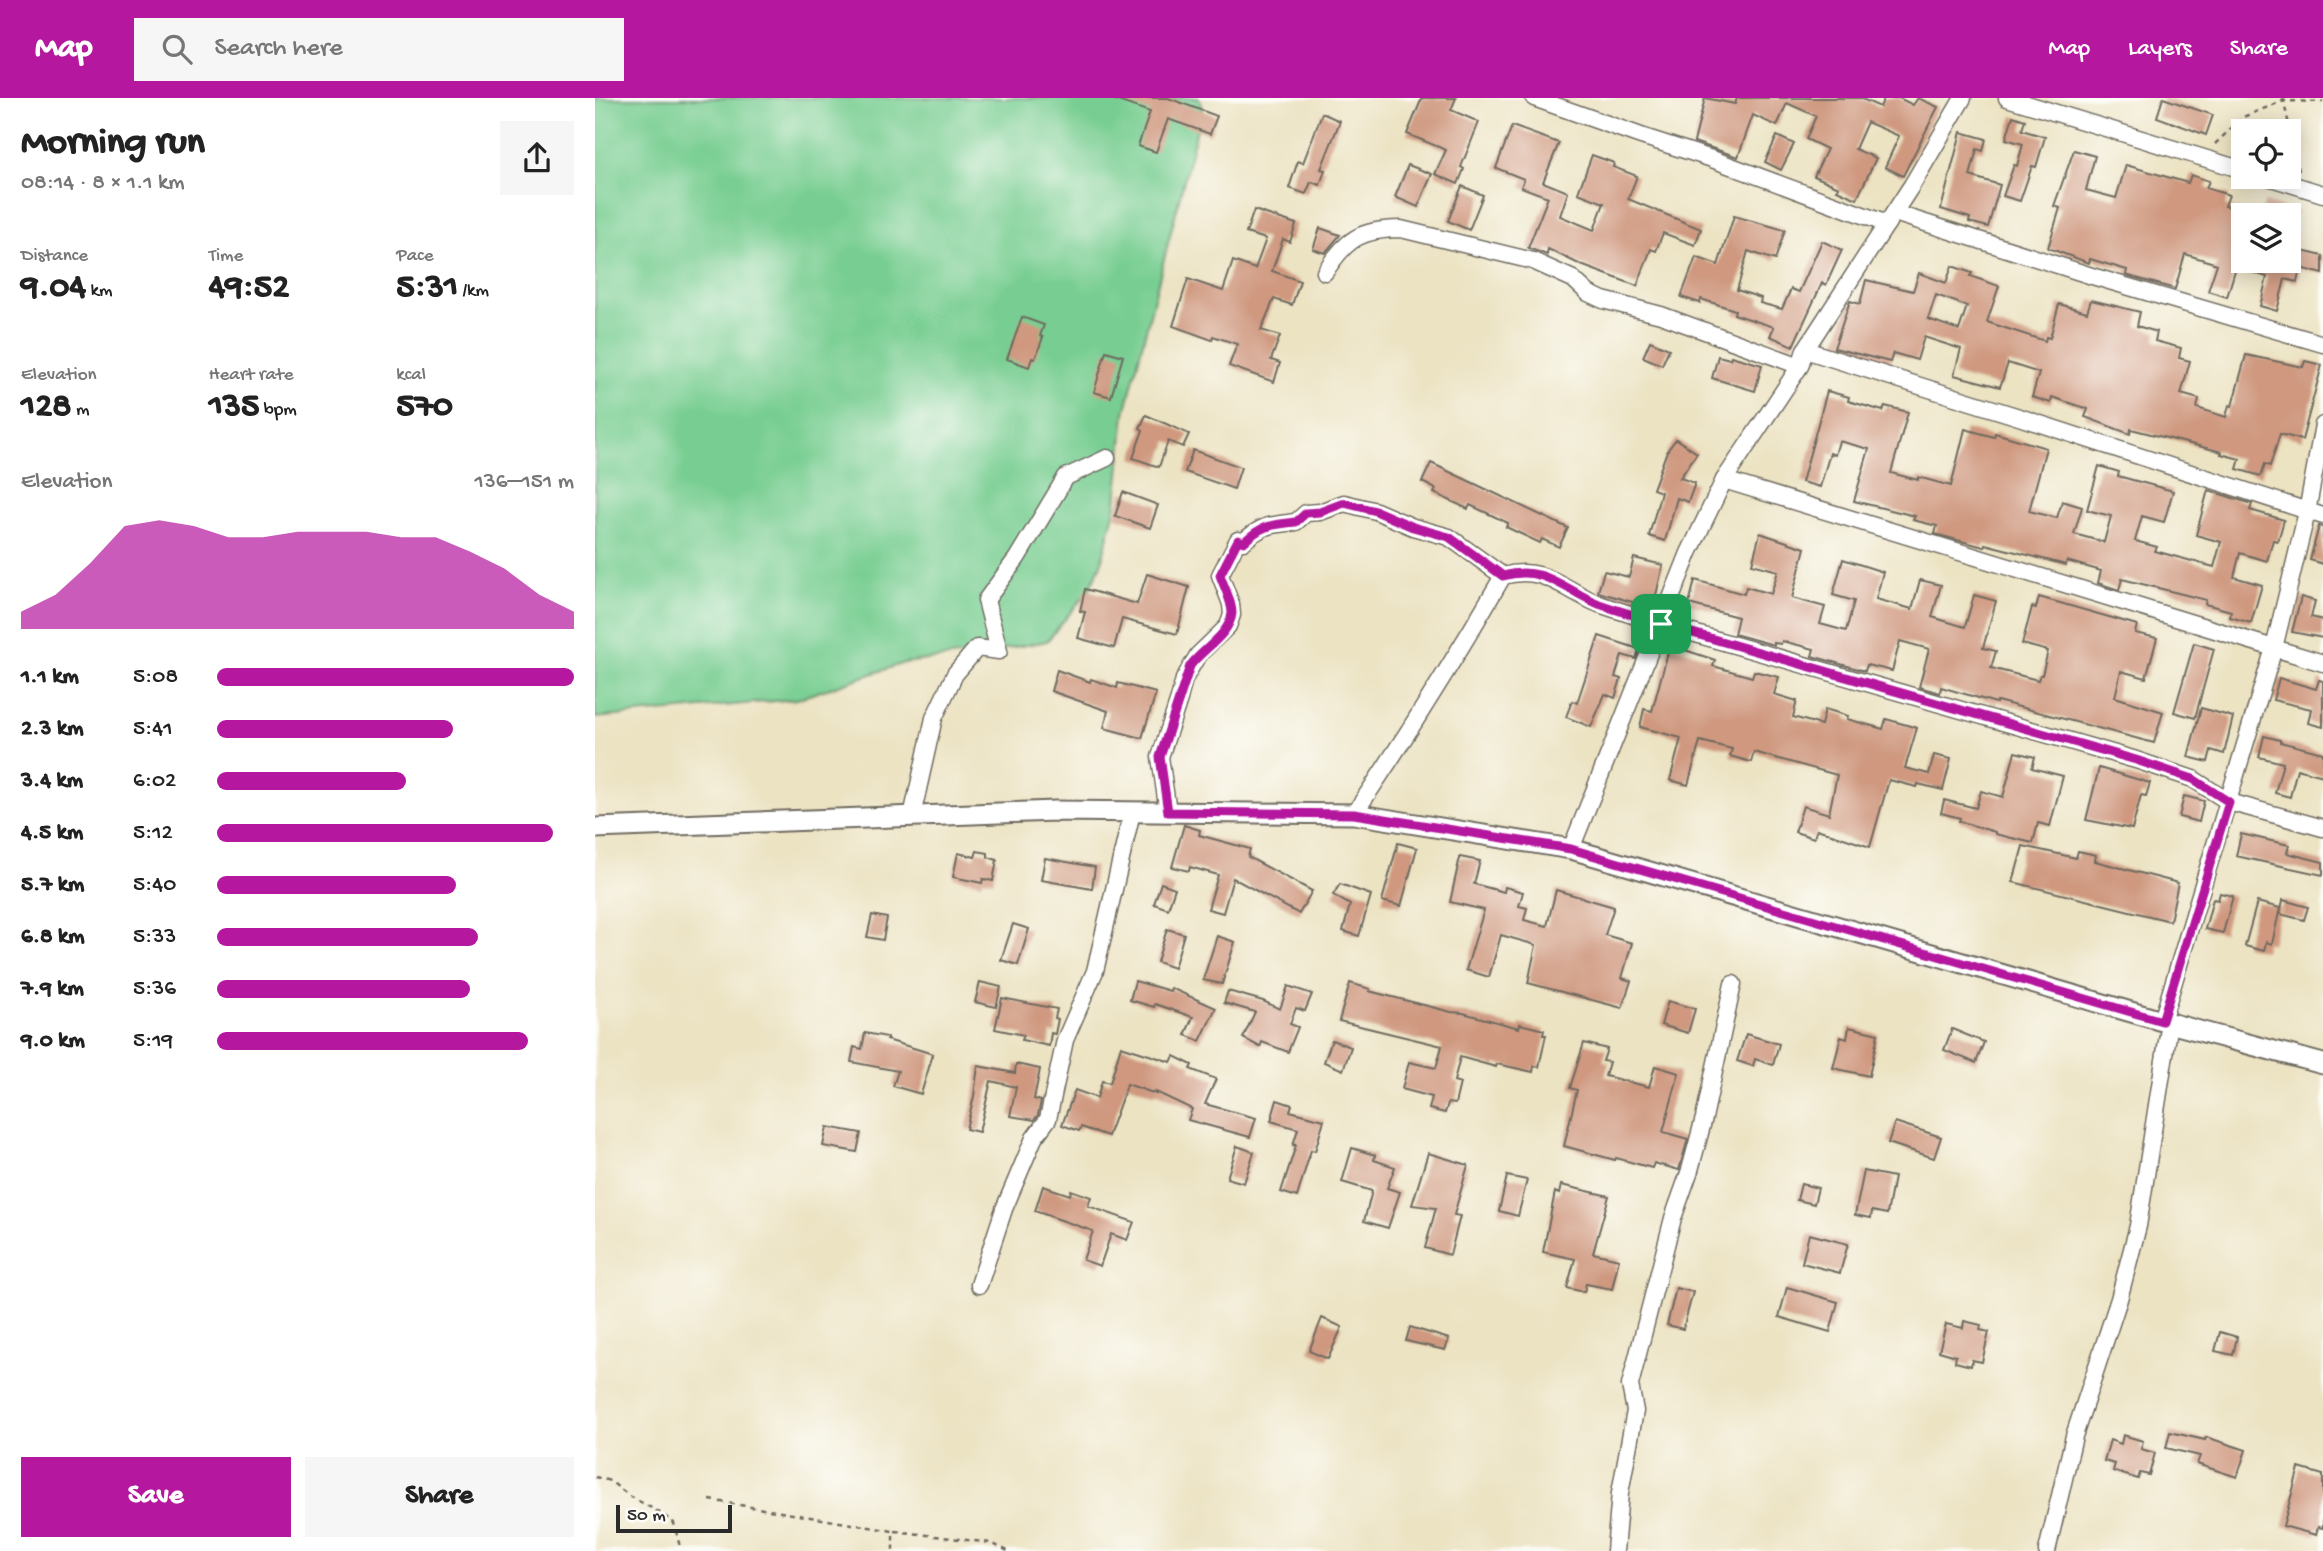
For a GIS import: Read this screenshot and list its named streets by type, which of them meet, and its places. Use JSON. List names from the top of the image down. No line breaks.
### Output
{"scale_bar":"50 m","page":{"header":"Map","search":"Search here","nav":["Map","Layers","Share"],"heading":["Morning run","08:14 · 8 × 1.1 km"],"stats":[["Distance","9.04 km"],["Time","49:52"],["Pace","5:31 /km"],["Elevation","128 m"],["Heart rate","135 bpm"],["kcal","570"]],"chart":["Elevation","136–151 m"],"list":[{"name":"1.1 km","note":"5:08"},{"name":"2.3 km","note":"5:41"},{"name":"3.4 km","note":"6:02"},{"name":"4.5 km","note":"5:12"},{"name":"5.7 km","note":"5:40"},{"name":"6.8 km","note":"5:33"},{"name":"7.9 km","note":"5:36"},{"name":"9.0 km","note":"5:19"}],"buttons":["Save","Share"],"scale":"50 m"}}
